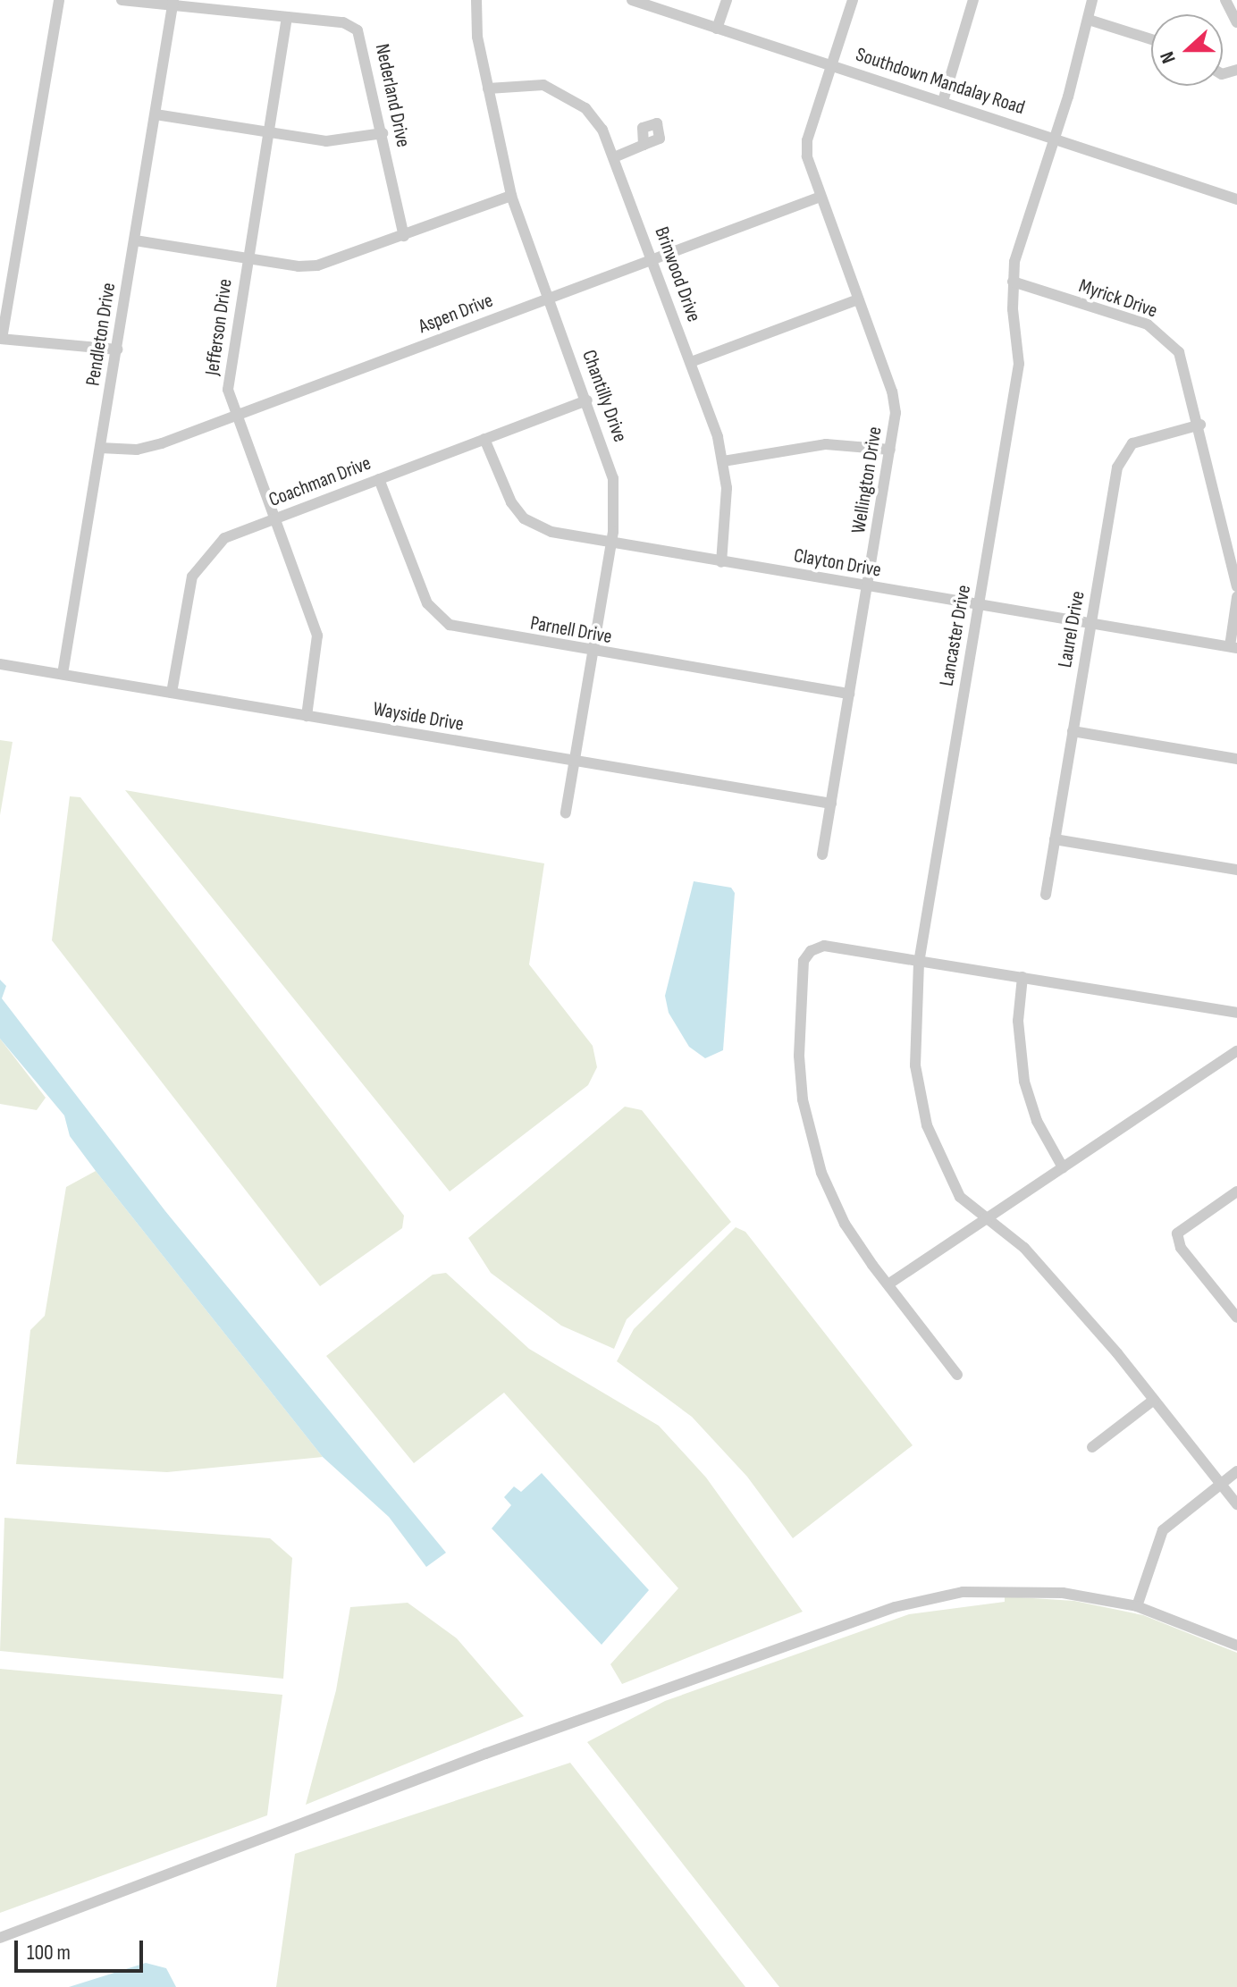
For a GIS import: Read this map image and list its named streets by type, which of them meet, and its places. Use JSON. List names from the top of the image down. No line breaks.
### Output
{"streets":{"street":["Southdown Mandalay Road","Nederland Drive","Brinwood Drive","Myrick Drive","Aspen Drive","Jefferson Drive","Pendleton Drive","Chantilly Drive","Wellington Drive","Coachman Drive","Clayton Drive","Laurel Drive","Parnell Drive","Lancaster Drive","Wayside Drive"]},"crossings":[["Southdown Mandalay Road","Wellington Drive"],["Southdown Mandalay Road","Lancaster Drive"],["Nederland Drive","Jefferson Drive"],["Nederland Drive","Pendleton Drive"],["Brinwood Drive","Aspen Drive"],["Brinwood Drive","Chantilly Drive"],["Brinwood Drive","Clayton Drive"],["Myrick Drive","Laurel Drive"],["Myrick Drive","Lancaster Drive"],["Aspen Drive","Jefferson Drive"],["Aspen Drive","Pendleton Drive"],["Aspen Drive","Chantilly Drive"],["Aspen Drive","Wellington Drive"],["Jefferson Drive","Coachman Drive"],["Jefferson Drive","Wayside Drive"],["Pendleton Drive","Wayside Drive"],["Chantilly Drive","Coachman Drive"],["Chantilly Drive","Clayton Drive"],["Chantilly Drive","Parnell Drive"],["Chantilly Drive","Wayside Drive"],["Wellington Drive","Clayton Drive"],["Wellington Drive","Parnell Drive"],["Wellington Drive","Wayside Drive"],["Coachman Drive","Clayton Drive"],["Coachman Drive","Parnell Drive"],["Coachman Drive","Wayside Drive"],["Clayton Drive","Laurel Drive"],["Clayton Drive","Lancaster Drive"]],"scale_bar":"100 m","north":"left"}
